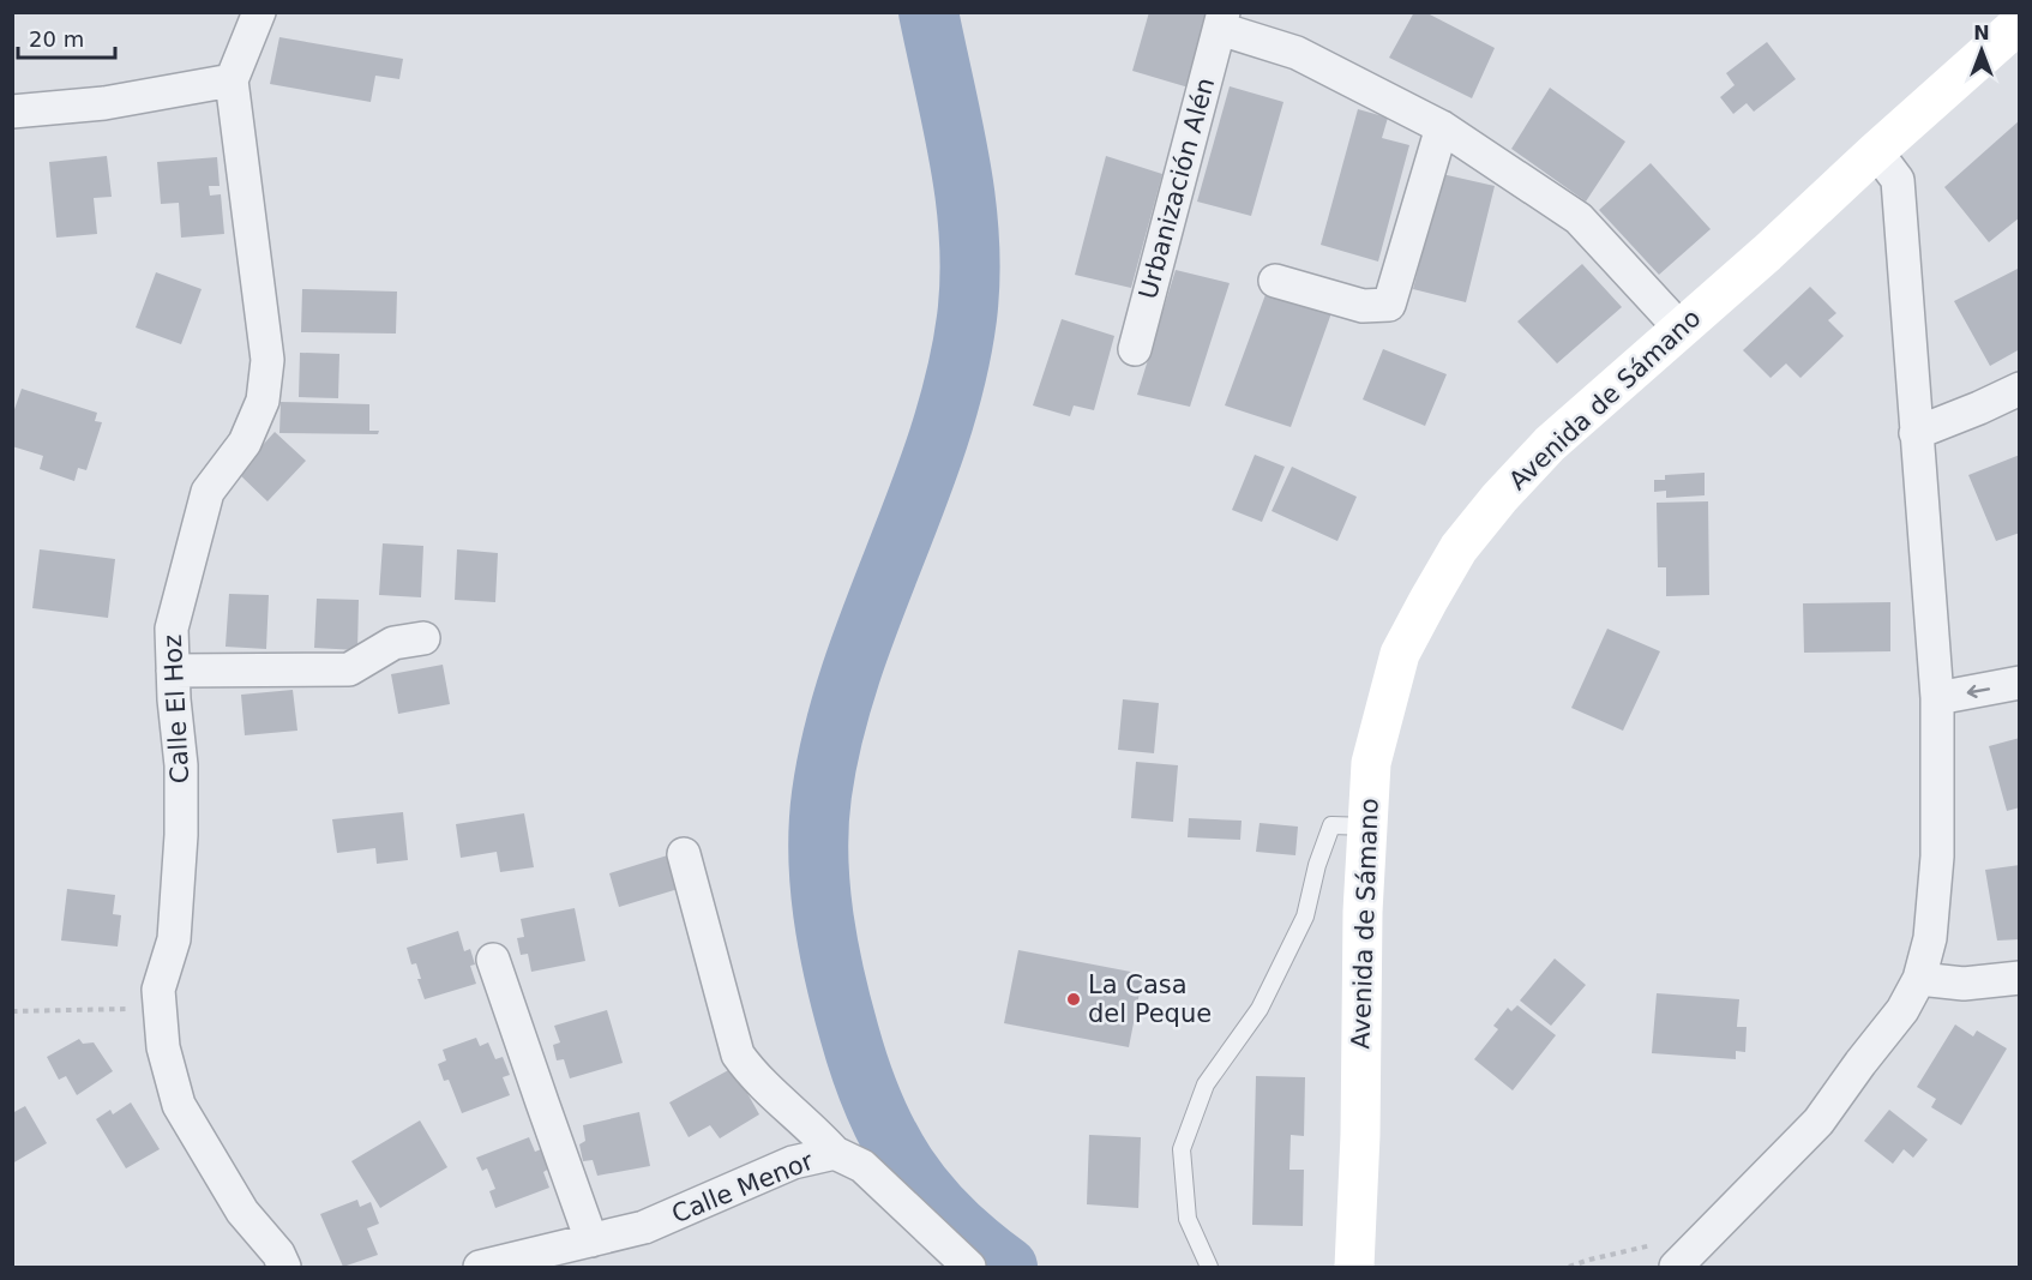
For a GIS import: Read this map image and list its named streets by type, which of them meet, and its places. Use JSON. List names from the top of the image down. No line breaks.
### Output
{"streets":{"street":["Urbanización Alén","Avenida de Sámano","Calle El Hoz","Calle Menor"]},"crossings":[["Urbanización Alén","Avenida de Sámano"]],"places":["La Casa del Peque"],"scale_bar":"20 m","north":"top"}
